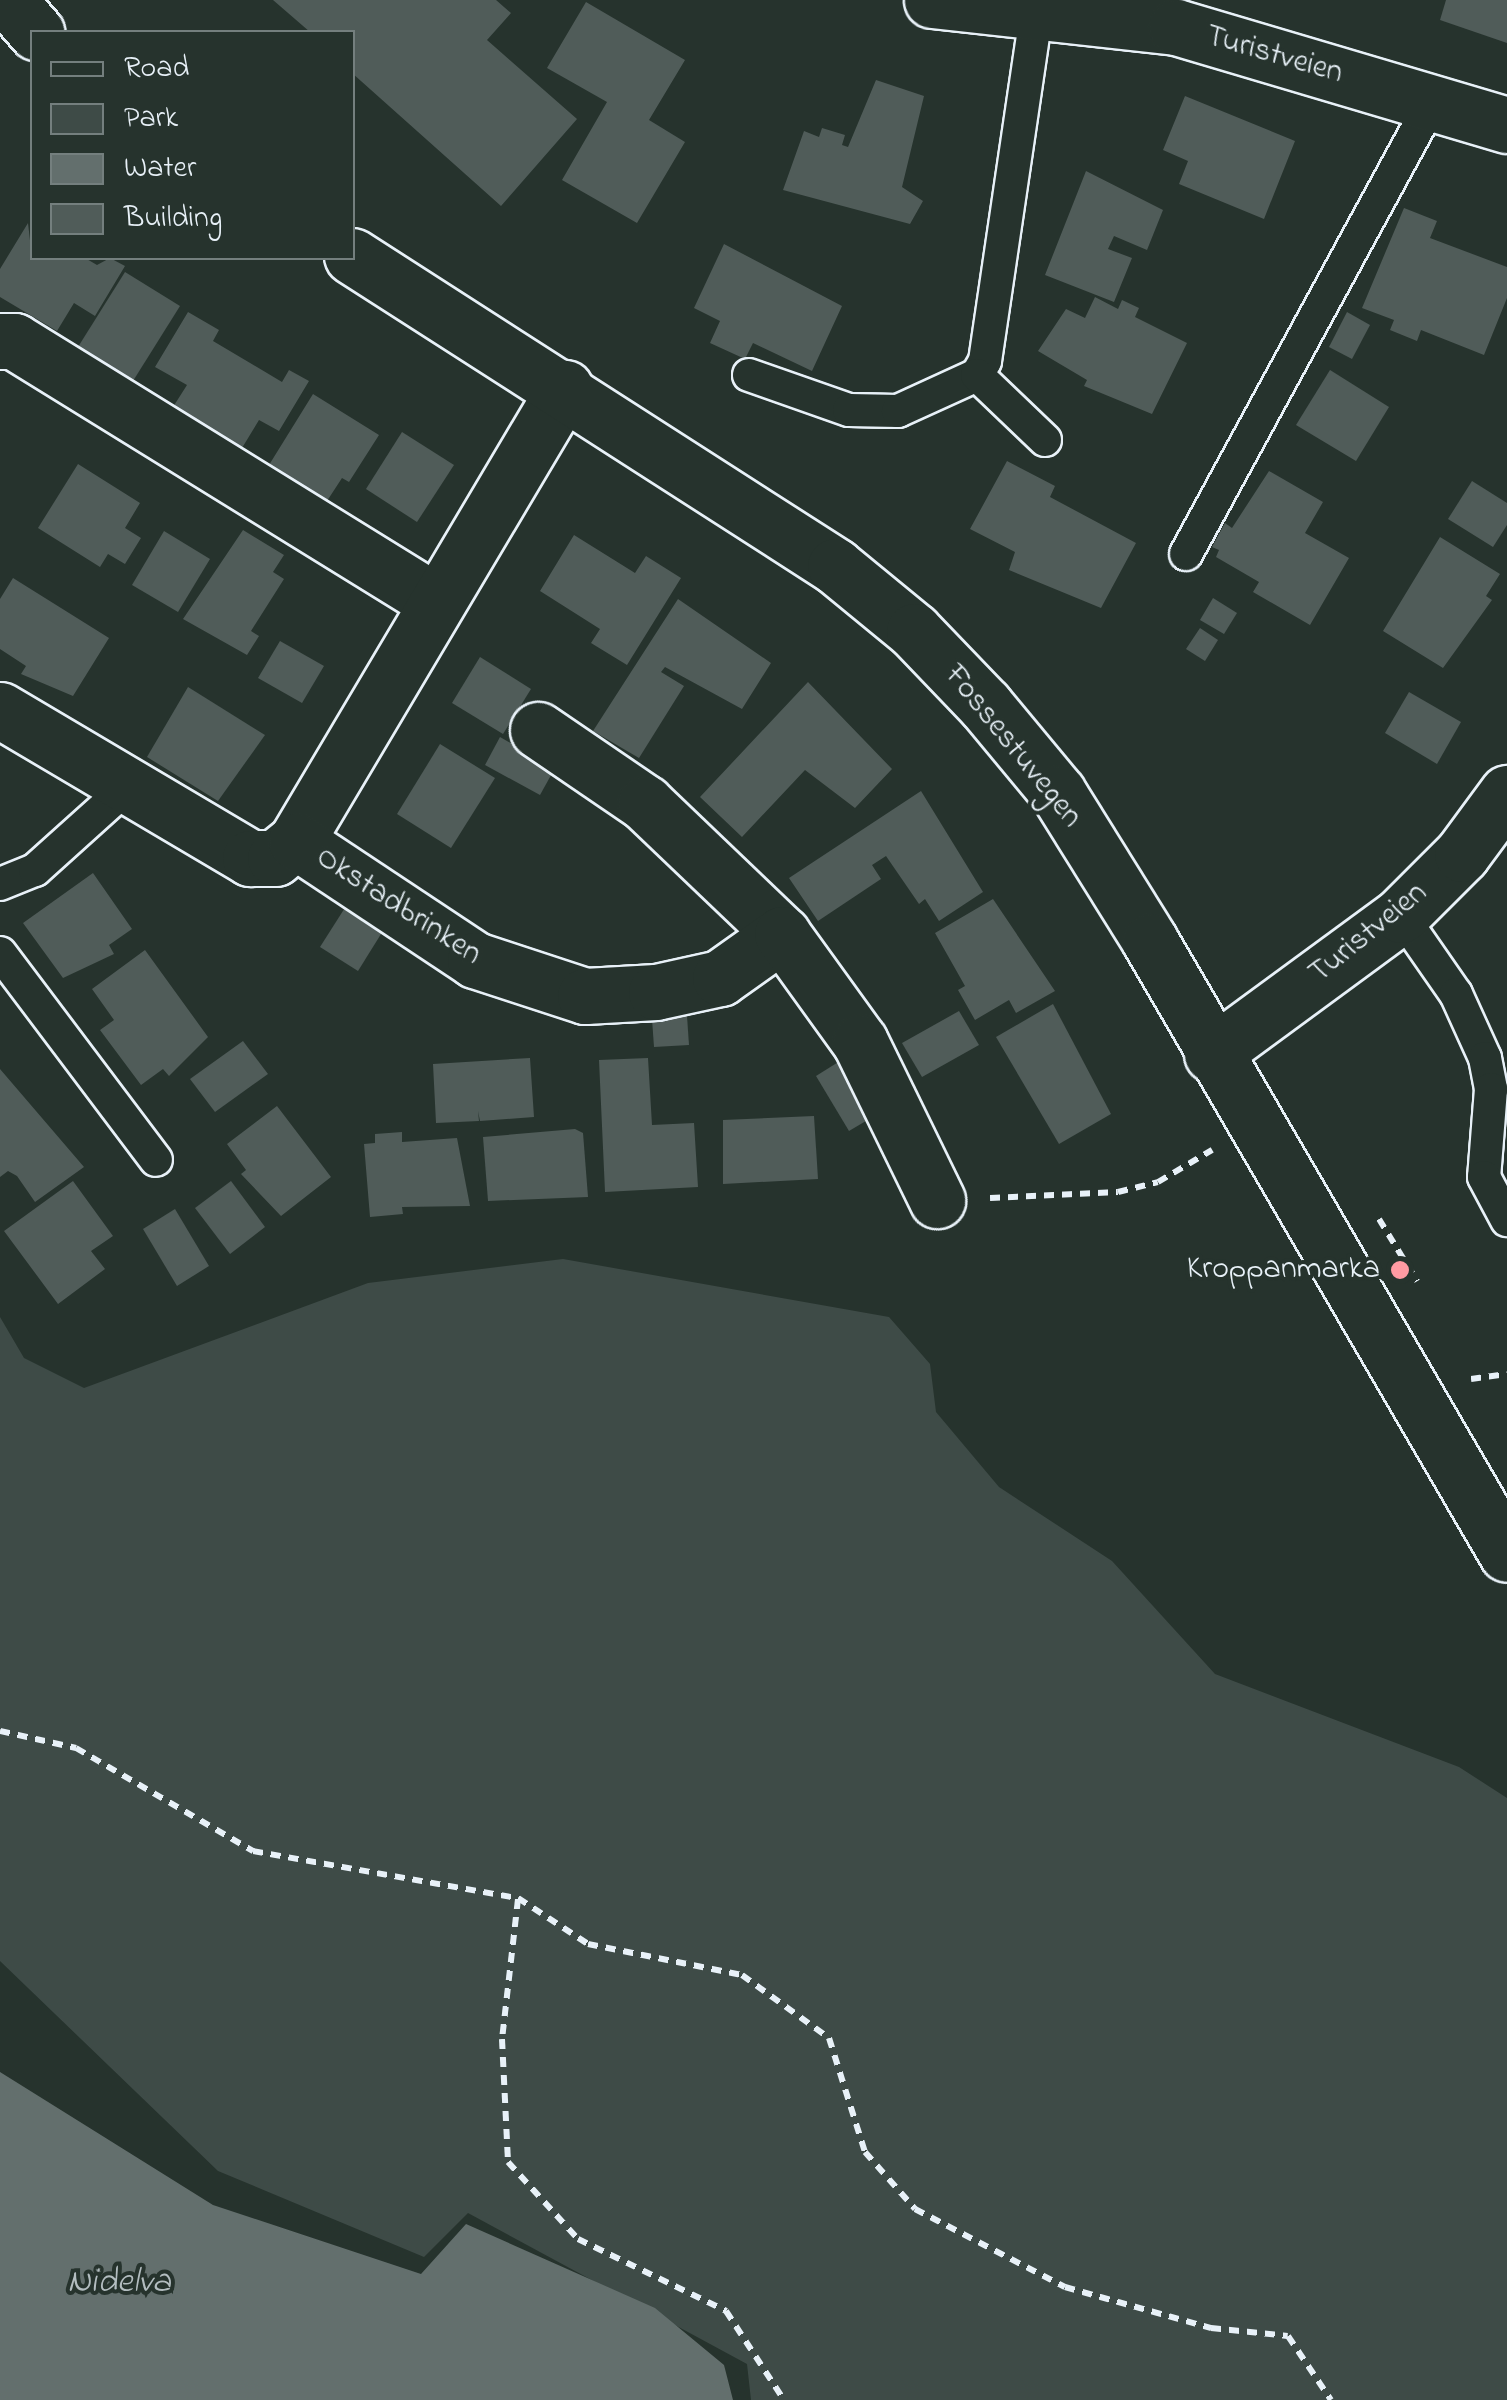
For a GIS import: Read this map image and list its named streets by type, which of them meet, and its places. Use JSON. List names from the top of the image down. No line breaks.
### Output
{"streets":{"street":["Turistveien","Fossestuvegen","Okstadbrinken"]},"crossings":[["Turistveien","Fossestuvegen"],["Fossestuvegen","Okstadbrinken"]],"water":["Nidelva"],"places":["Kroppanmarka"],"legend":["Road","Park","Water","Building"]}
